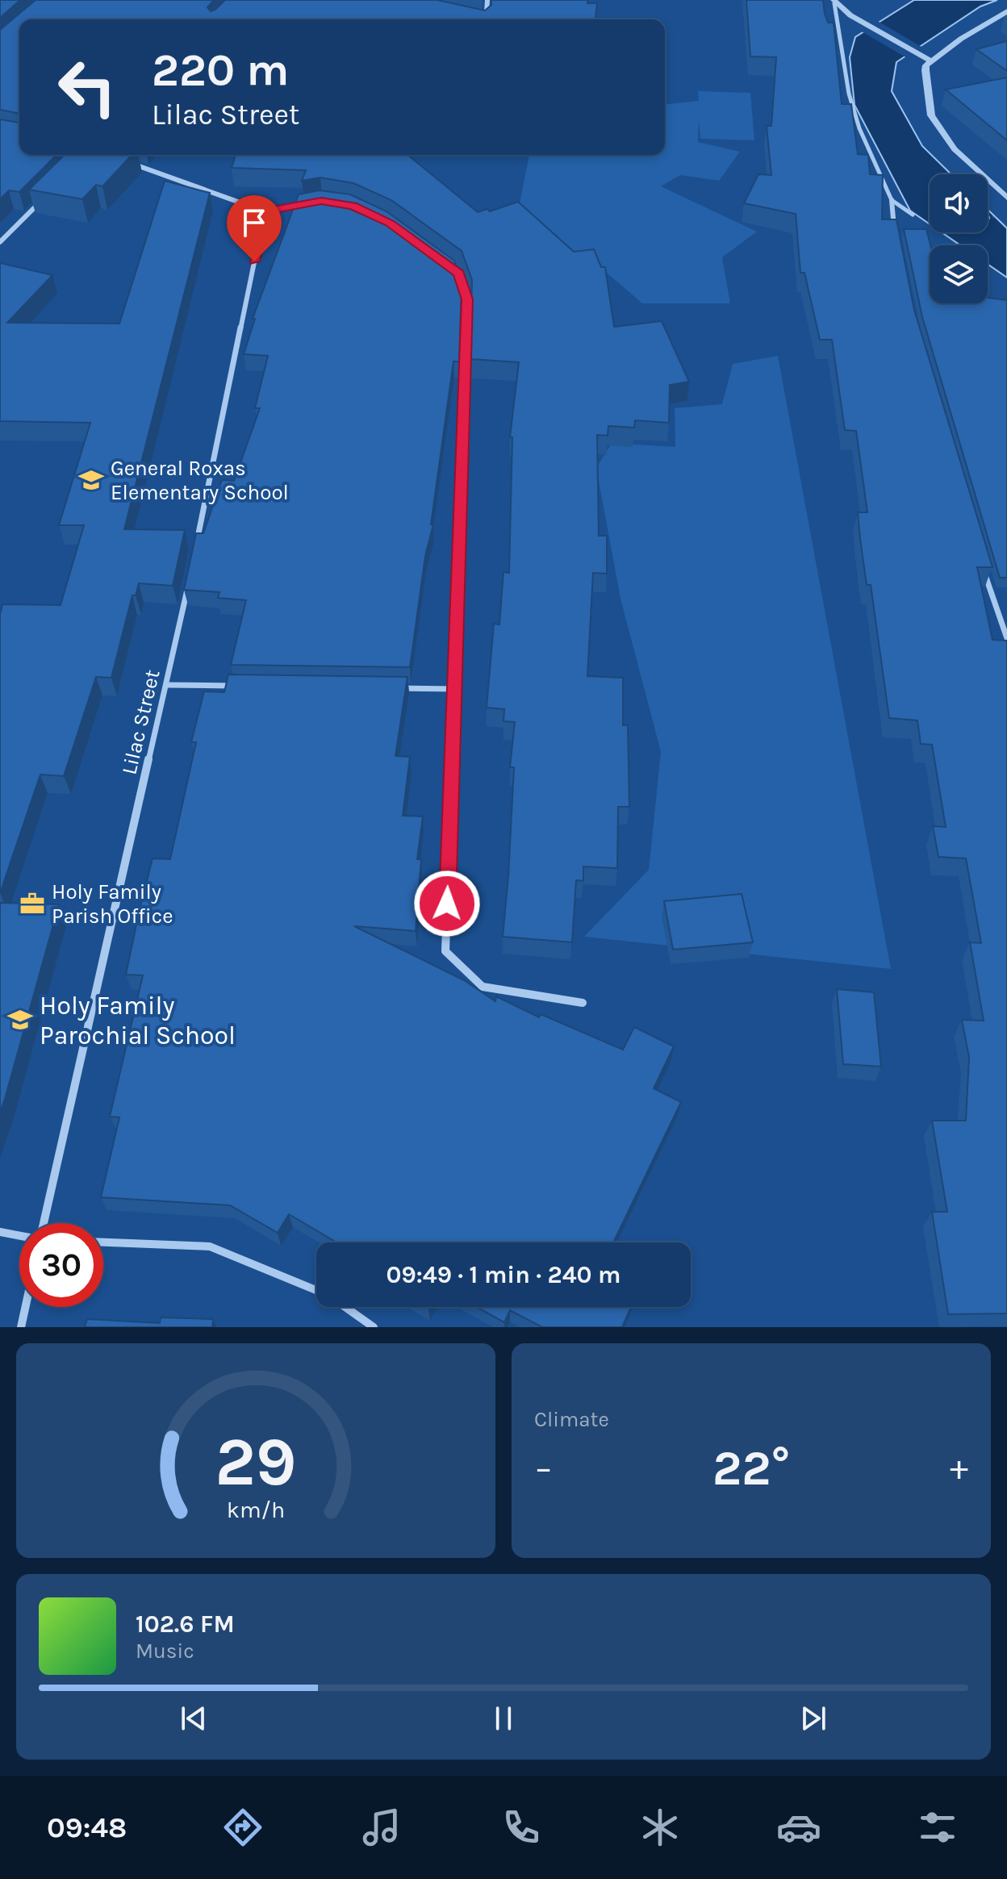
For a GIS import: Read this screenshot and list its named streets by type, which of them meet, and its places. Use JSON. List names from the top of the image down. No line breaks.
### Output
{"streets":{"street":["Lilac Street"]},"places":{"school or university":["General Roxas Elementary School","Holy Family Parochial School"],"office":["Holy Family Parish Office"]},"page":{"turn":["220 m","Lilac Street"],"limit":"30","trip":"09:49 · 1 min · 240 m","tile":"Climate","heat":["−","22°","+"],"song":["102.6 FM","Music"],"tabs":"09:48","gauge":["29","km/h"]}}
